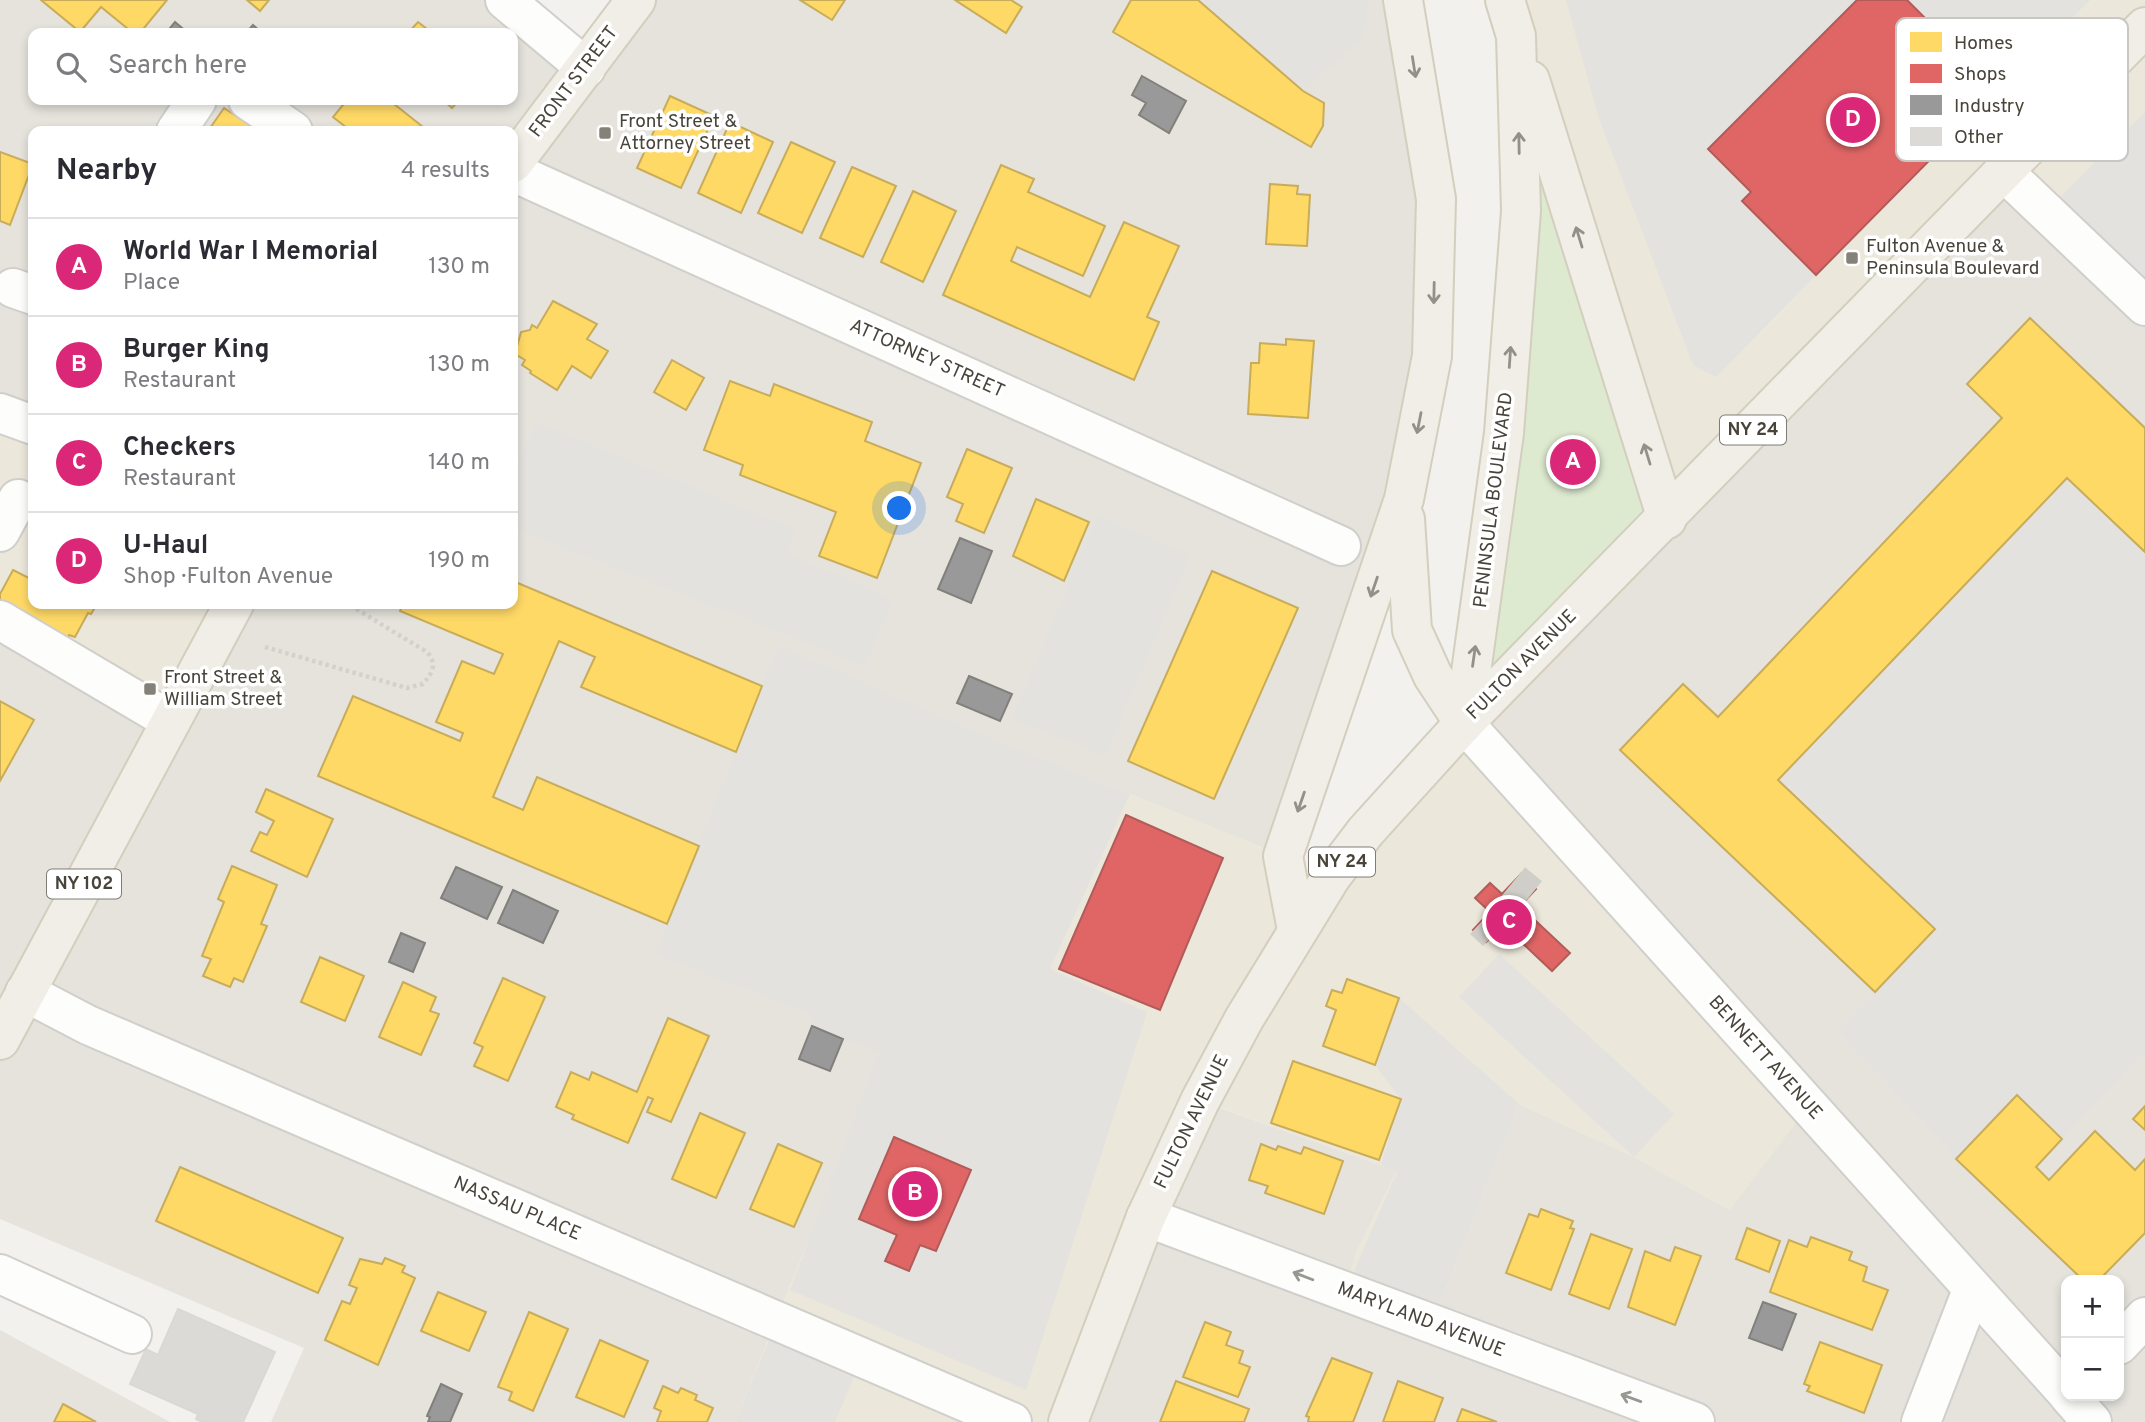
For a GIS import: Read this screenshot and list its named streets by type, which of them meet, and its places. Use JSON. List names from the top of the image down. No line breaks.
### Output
{"streets":{"main road":["FRONT STREET","NY 24","PENINSULA BOULEVARD","FULTON AVENUE","NY 102"],"street":["ATTORNEY STREET","BENNETT AVENUE","NASSAU PLACE","MARYLAND AVENUE"]},"crossings":[["PENINSULA BOULEVARD","FULTON AVENUE"],["PENINSULA BOULEVARD","BENNETT AVENUE"],["FULTON AVENUE","BENNETT AVENUE"],["FULTON AVENUE","MARYLAND AVENUE"],["NY 102","NASSAU PLACE"]],"one_way":["MARYLAND AVENUE"],"places":{"transit":["Front Street & Attorney Street","Fulton Avenue & Peninsula Boulevard","Front Street & William Street"]},"legend":["Homes","Shops","Industry","Other"],"page":{"search":"Search here","pins":["D","A","C","B"],"heading":["Nearby","4 results"],"list":[{"mark":"A","name":"World War I Memorial","note":"Place","value":"130 m"},{"mark":"B","name":"Burger King","note":"Restaurant","value":"130 m"},{"mark":"C","name":"Checkers","note":"Restaurant","value":"140 m"},{"mark":"D","name":"U-Haul","note":"Shop · Fulton Avenue","value":"190 m"}],"map_buttons":["+","−"]}}
